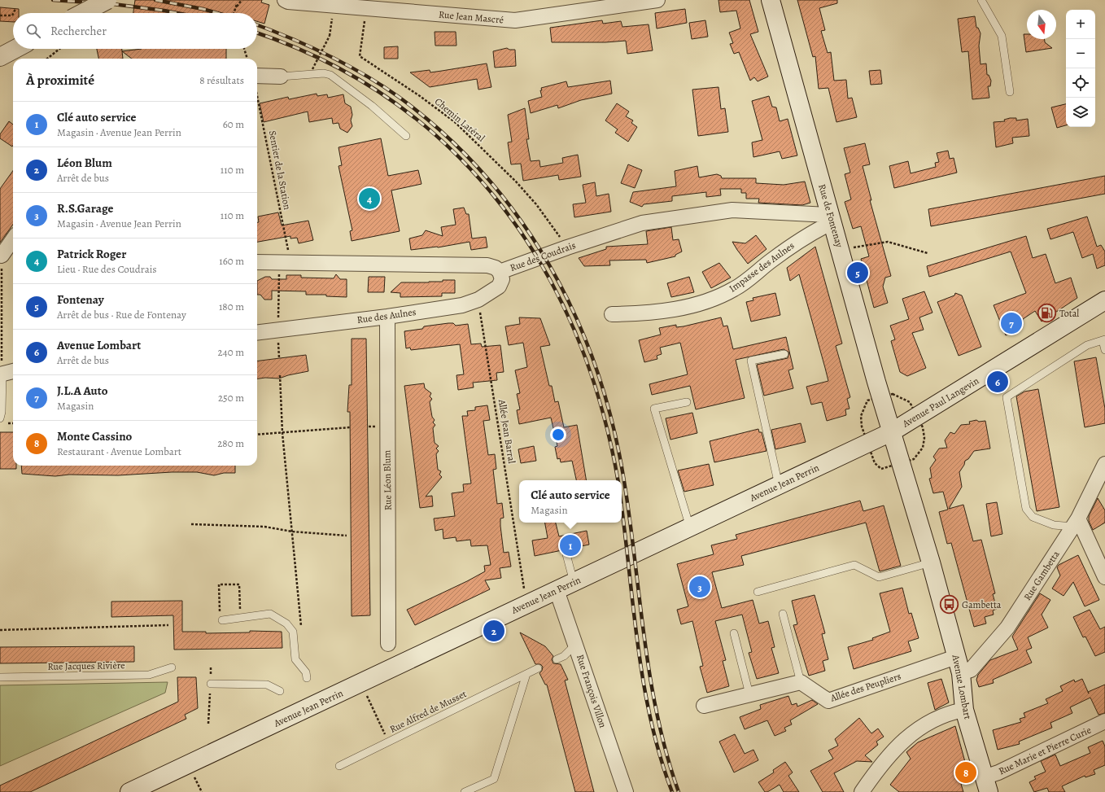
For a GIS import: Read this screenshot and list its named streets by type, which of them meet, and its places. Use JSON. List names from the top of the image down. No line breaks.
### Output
{"streets":{"main road":["Rue de Fontenay","Avenue Paul Langevin","Avenue Jean Perrin","Avenue Lombart"],"street":["Rue Jean Mascré","Rue des Coudrais","Impasse des Aulnes","Rue des Aulnes","Rue Léon Blum","Rue Gambetta","Allée des Peupliers","Rue François Villon","Rue Marie et Pierre Curie"],"lane":["Rue Jacques Rivière","Rue Alfred de Musset"],"path":["Chemin Latéral","Sentier de la Station","Allée Jean Barral"]},"crossings":[["Rue Jean Mascré","Chemin Latéral"],["Chemin Latéral","Rue des Coudrais"],["Sentier de la Station","Rue des Coudrais"],["Sentier de la Station","Rue des Aulnes"],["Rue de Fontenay","Rue des Coudrais"],["Rue de Fontenay","Impasse des Aulnes"],["Rue de Fontenay","Avenue Paul Langevin"],["Rue de Fontenay","Avenue Jean Perrin"],["Rue de Fontenay","Avenue Lombart"],["Rue des Coudrais","Impasse des Aulnes"],["Rue des Coudrais","Rue des Aulnes"],["Rue des Aulnes","Allée Jean Barral"],["Rue des Aulnes","Rue Léon Blum"],["Avenue Paul Langevin","Avenue Jean Perrin"],["Avenue Paul Langevin","Avenue Lombart"],["Allée Jean Barral","Avenue Jean Perrin"],["Avenue Jean Perrin","Avenue Lombart"],["Avenue Jean Perrin","Rue François Villon"],["Rue Gambetta","Avenue Lombart"],["Allée des Peupliers","Avenue Lombart"],["Avenue Lombart","Rue Marie et Pierre Curie"]],"places":{"fuel station":["Total"],"bus stop":["Gambetta"]},"north":"bottom","page":{"map_buttons":["+","−"],"search":"Rechercher","heading":["À proximité","8 résultats"],"list":[{"mark":"1","name":"Clé auto service","note":"Magasin · Avenue Jean Perrin","value":"60 m"},{"mark":"2","name":"Léon Blum","note":"Arrêt de bus","value":"110 m"},{"mark":"3","name":"R.S.Garage","note":"Magasin · Avenue Jean Perrin","value":"110 m"},{"mark":"4","name":"Patrick Roger","note":"Lieu · Rue des Coudrais","value":"160 m"},{"mark":"5","name":"Fontenay","note":"Arrêt de bus · Rue de Fontenay","value":"180 m"},{"mark":"6","name":"Avenue Lombart","note":"Arrêt de bus","value":"240 m"},{"mark":"7","name":"J.L.A Auto","note":"Magasin","value":"250 m"},{"mark":"8","name":"Monte Cassino","note":"Restaurant · Avenue Lombart","value":"280 m"}],"pins":["4","5","7","6","1","3","2","8"],"popup":["Clé auto service","Magasin"]}}
